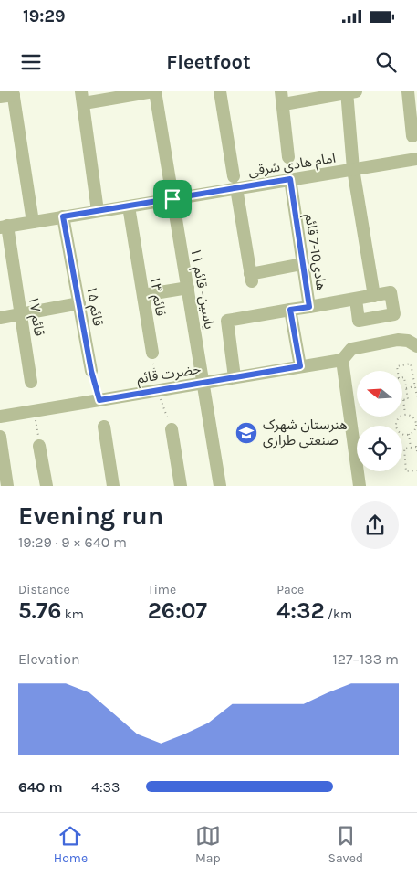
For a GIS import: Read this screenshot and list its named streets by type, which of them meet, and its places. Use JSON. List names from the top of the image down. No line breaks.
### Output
{"streets":{"street":["امام هادی شرقی","هادی10-7 قائم","یاسین- قائم ۱۱","قائم ۱۳","قائم ۱۵","قائم ۱۷","حضرت قائم"]},"crossings":[["امام هادی شرقی","هادی10-7 قائم"],["امام هادی شرقی","یاسین- قائم ۱۱"],["امام هادی شرقی","قائم ۱۳"],["امام هادی شرقی","قائم ۱۵"],["امام هادی شرقی","قائم ۱۷"],["هادی10-7 قائم","حضرت قائم"],["یاسین- قائم ۱۱","حضرت قائم"]],"places":{"school or university":["هنرستان شهرک صنعتی طرازی"]},"north":"left","page":{"status":"19:29","header":"Fleetfoot","heading":["Evening run","19:29 · 9 × 640 m"],"stats":[["Distance","5.76 km"],["Time","26:07"],["Pace","4:32 /km"]],"chart":["Elevation","127–133 m"],"list":[{"name":"640 m","note":"4:33"}],"tabs":["Home","Map","Saved"]}}
